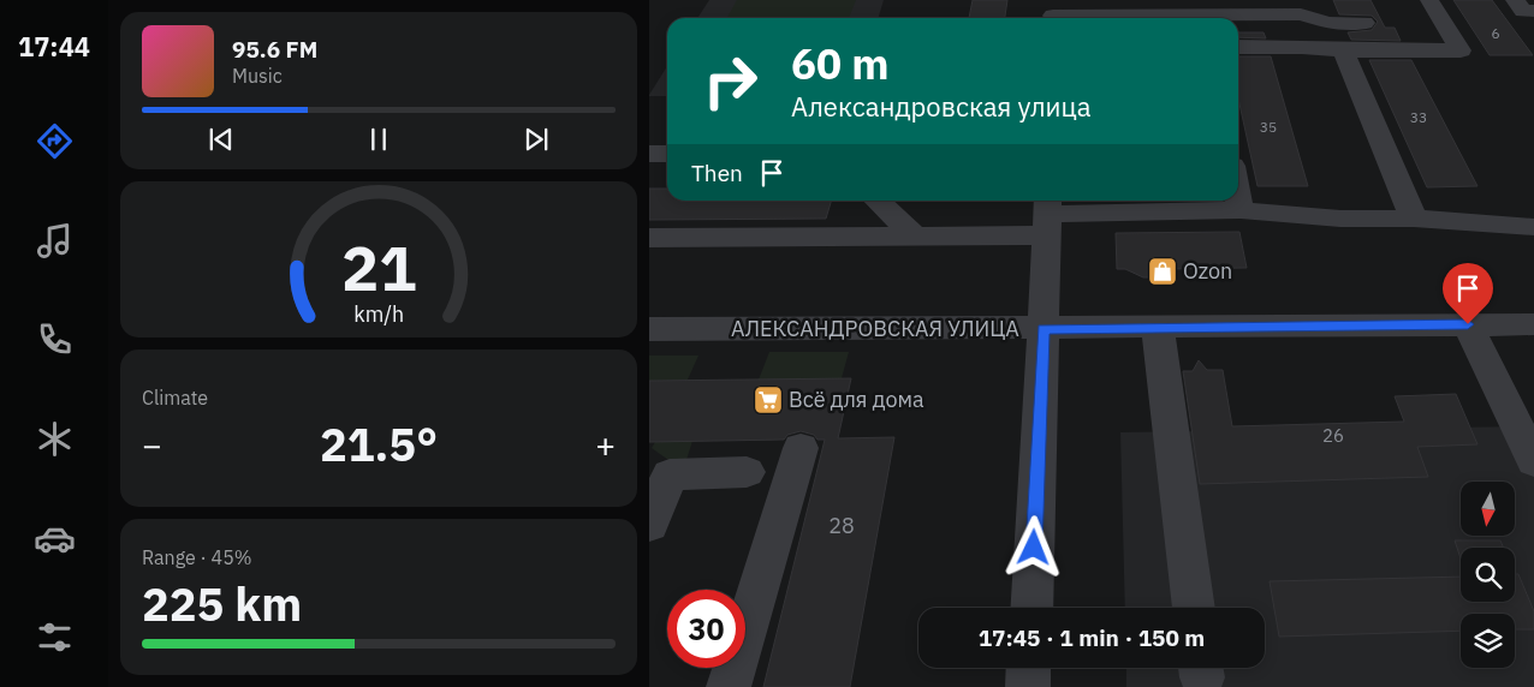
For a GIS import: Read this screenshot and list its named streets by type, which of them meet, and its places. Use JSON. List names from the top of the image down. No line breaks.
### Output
{"streets":{"street":["АЛЕКСАНДРОВСКАЯ УЛИЦА"]},"places":{"shop":["Ozon"],"supermarket":["Всё для дома"]},"house_numbers":["6","33","35","26","28"],"north":"bottom","page":{"tabs":"17:44","turn":["60 m","Александровская улица"],"song":["95.6 FM","Music"],"then":"Then","tile":["Climate",["Range · 45%","225 km"]],"heat":["−","21.5°","+"],"limit":"30","trip":"17:45 · 1 min · 150 m","gauge":["21","km/h"]}}
